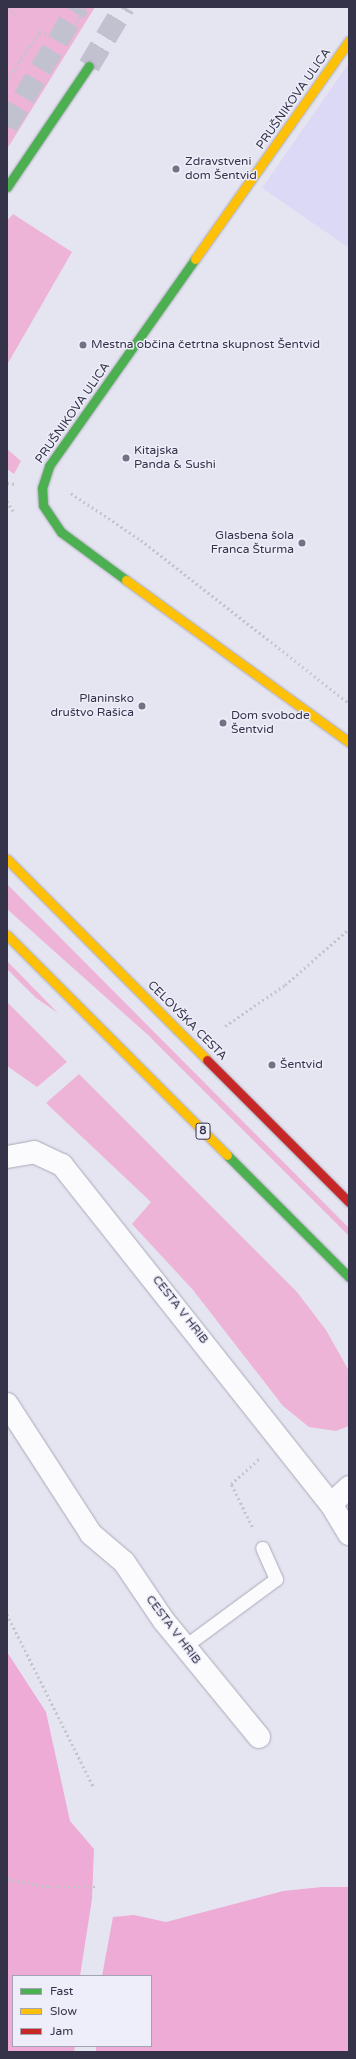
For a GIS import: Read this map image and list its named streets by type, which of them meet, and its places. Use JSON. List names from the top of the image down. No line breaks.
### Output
{"streets":{"main road":["PRUŠNIKOVA ULICA","CELOVŠKA CESTA","8"],"street":["CESTA V HRIB"]},"places":["Zdravstveni dom Šentvid","Mestna občina četrtna skupnost Šentvid","Kitajska Panda & Sushi","Glasbena šola Franca Šturma","Planinsko društvo Rašica","Dom svobode Šentvid","Šentvid"],"legend":["Fast","Slow","Jam"]}
